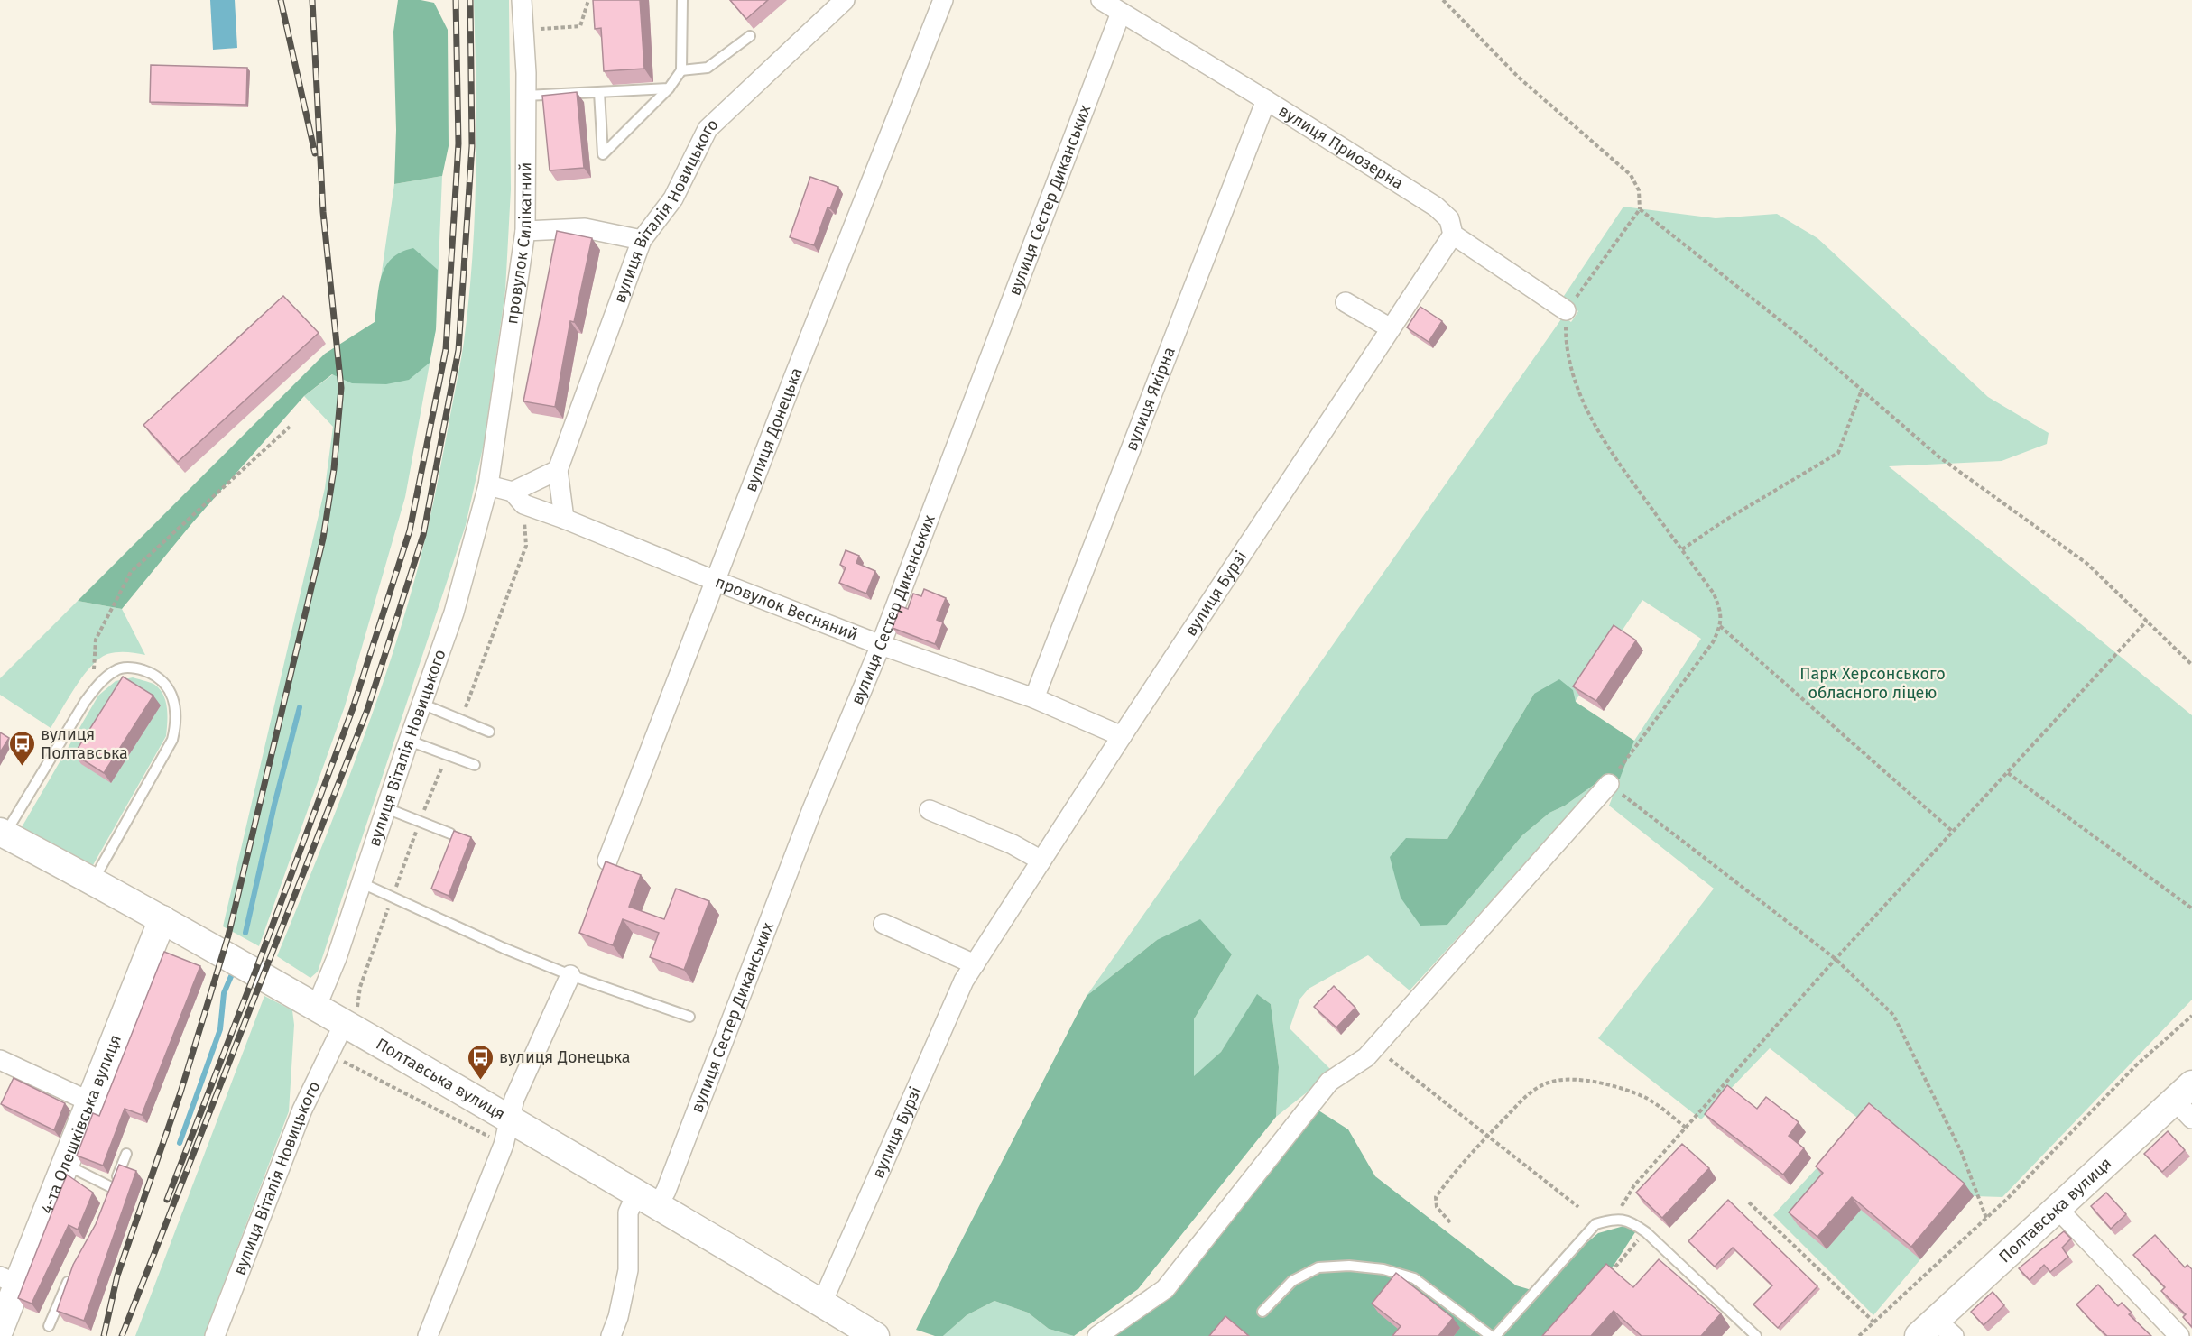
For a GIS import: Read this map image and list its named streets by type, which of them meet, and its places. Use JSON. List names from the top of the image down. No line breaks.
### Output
{"streets":{"main road":["Полтавська вулиця","4-та Олешківська вулиця"],"street":["вулиця Приозерна","вулиця Сестер Диканських","вулиця Віталія Новицького","провулок Силікатний","вулиця Якірна","вулиця Донецька","вулиця Бурзі","провулок Весняний"]},"crossings":[["вулиця Приозерна","вулиця Сестер Диканських"],["вулиця Приозерна","вулиця Якірна"],["вулиця Приозерна","вулиця Бурзі"],["вулиця Сестер Диканських","провулок Весняний"],["вулиця Сестер Диканських","Полтавська вулиця"],["вулиця Віталія Новицького","провулок Силікатний"],["вулиця Віталія Новицького","провулок Весняний"],["вулиця Віталія Новицького","Полтавська вулиця"],["провулок Силікатний","провулок Весняний"],["вулиця Якірна","провулок Весняний"],["вулиця Донецька","провулок Весняний"],["вулиця Бурзі","провулок Весняний"],["вулиця Бурзі","Полтавська вулиця"],["Полтавська вулиця","4-та Олешківська вулиця"]],"parks":["Парк Херсонського обласного ліцею"],"places":{"bus stop":["вулиця Полтавська","вулиця Донецька"]}}
